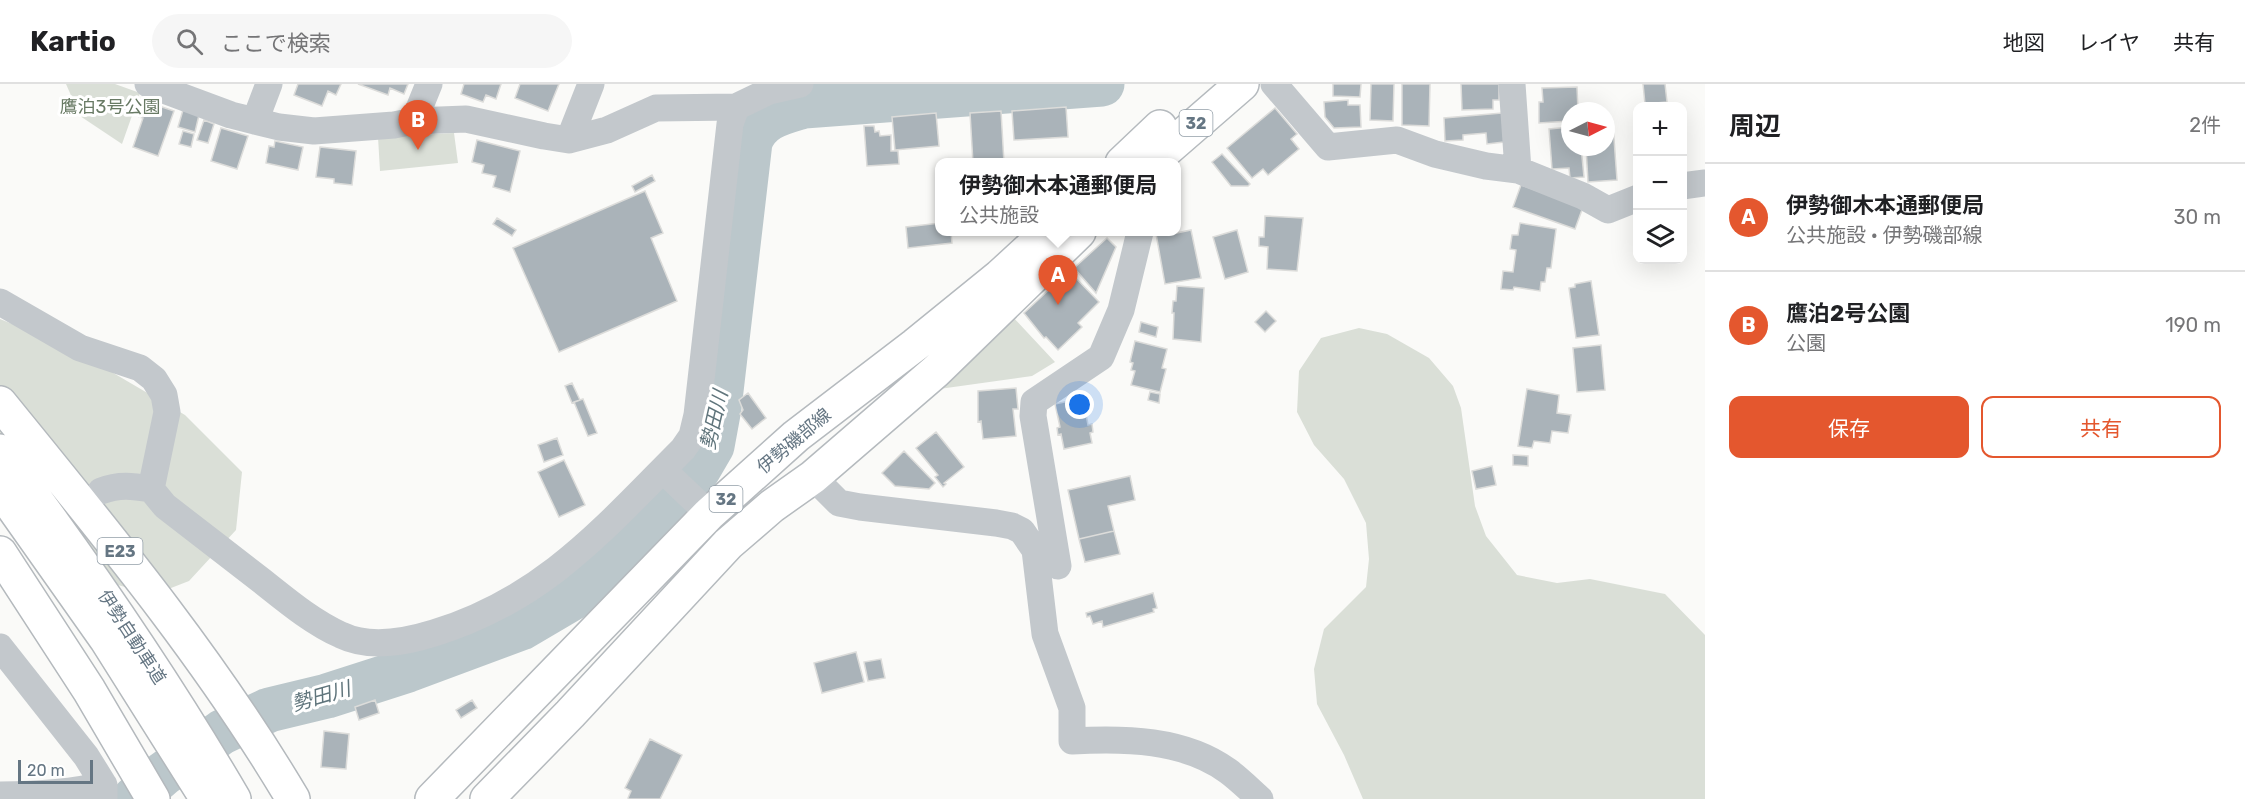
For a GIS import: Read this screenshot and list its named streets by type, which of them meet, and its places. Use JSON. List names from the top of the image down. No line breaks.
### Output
{"streets":{"main road":["32","伊勢磯部線","E23","伊勢自動車道"]},"water":["勢田川"],"parks":["鷹泊3号公園"],"scale_bar":"20 m","north":"right","page":{"header":"Kartio","search":"ここで検索","nav":["地図","レイヤ","共有"],"heading":["周辺","2件"],"pins":["B","A"],"map_buttons":["+","−"],"popup":["伊勢御木本通郵便局","公共施設"],"list":[{"mark":"A","name":"伊勢御木本通郵便局","note":"公共施設 · 伊勢磯部線","value":"30 m"},{"mark":"B","name":"鷹泊2号公園","note":"公園","value":"190 m"}],"buttons":["保存","共有"],"scale":"20 m"}}
